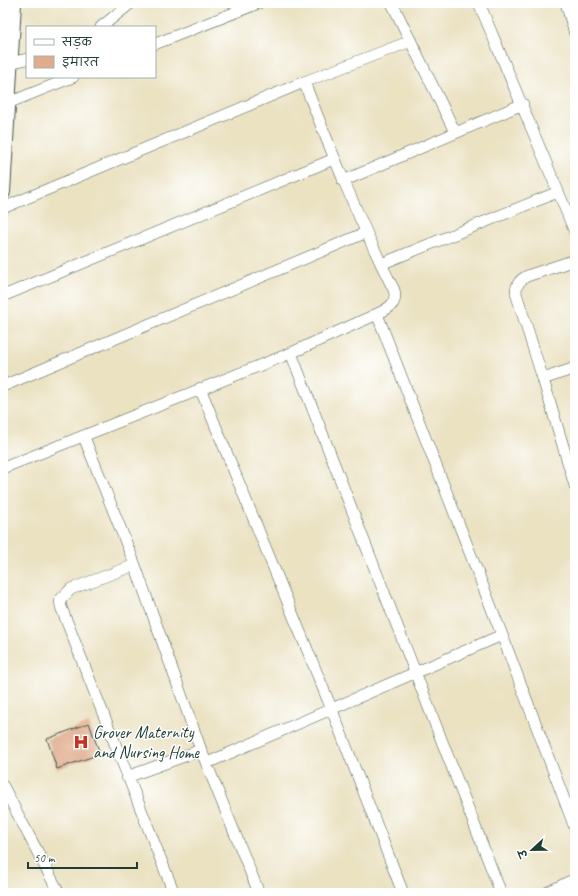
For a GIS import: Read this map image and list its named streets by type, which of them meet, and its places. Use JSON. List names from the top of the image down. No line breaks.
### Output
{"places":{"hospital":["Grover Maternity and Nursing Home"]},"legend":["सड़क","इमारत"],"scale_bar":"50 m","north":"left"}
